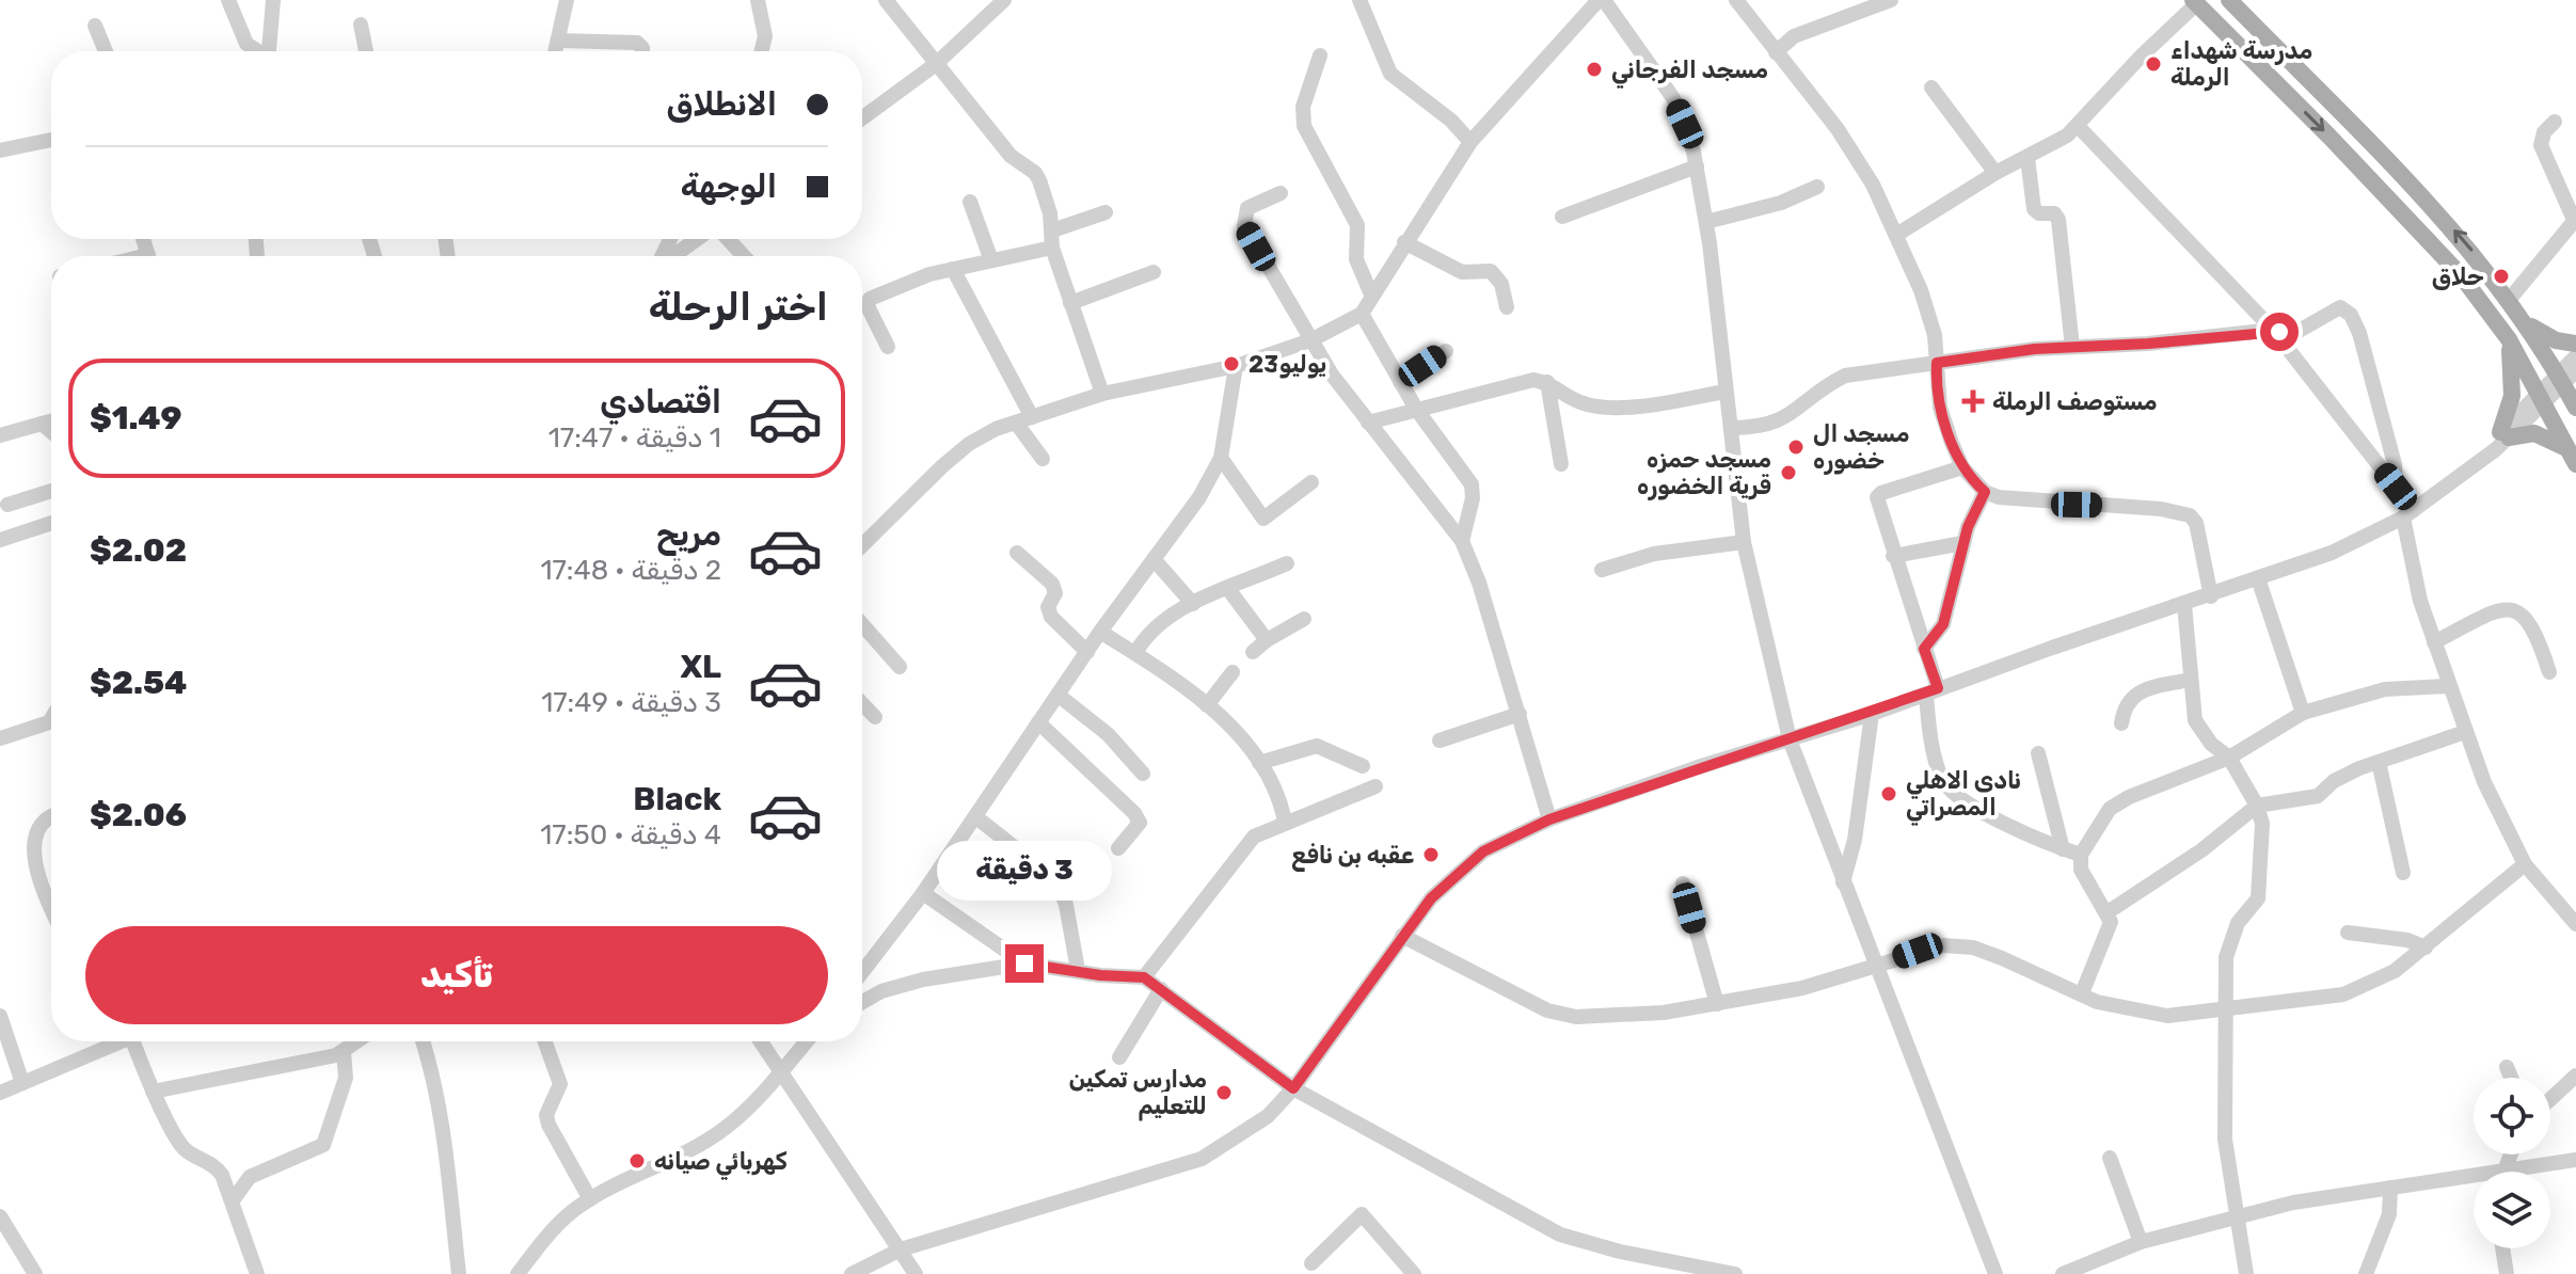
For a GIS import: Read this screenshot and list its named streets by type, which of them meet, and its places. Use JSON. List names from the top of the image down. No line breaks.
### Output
{"places":{"other":["مدرسة شهداء الرملة","مسجد الفرجاني","حلاق","23يوليو","مسجد ال خضوره","مسجد حمزه قرية الخضوره","نادي الاهلي المصراتي","عقبه بن نافع","مدارس تمكين للتعليم","كهربائي صيانه"],"health":["مستوصف الرملة"]},"page":{"banner":["الانطلاق","الوجهة"],"heading":"اختر الرحلة","list":[{"name":"اقتصادي","note":"1 دقيقة · 17:47","value":"$1.49"},{"name":"مريح","note":"2 دقيقة · 17:48","value":"$2.02"},{"name":"XL","note":"3 دقيقة · 17:49","value":"$2.54"},{"name":"Black","note":"4 دقيقة · 17:50","value":"$2.06"}],"bubble":"3 دقيقة","buttons":"تأكيد"}}
